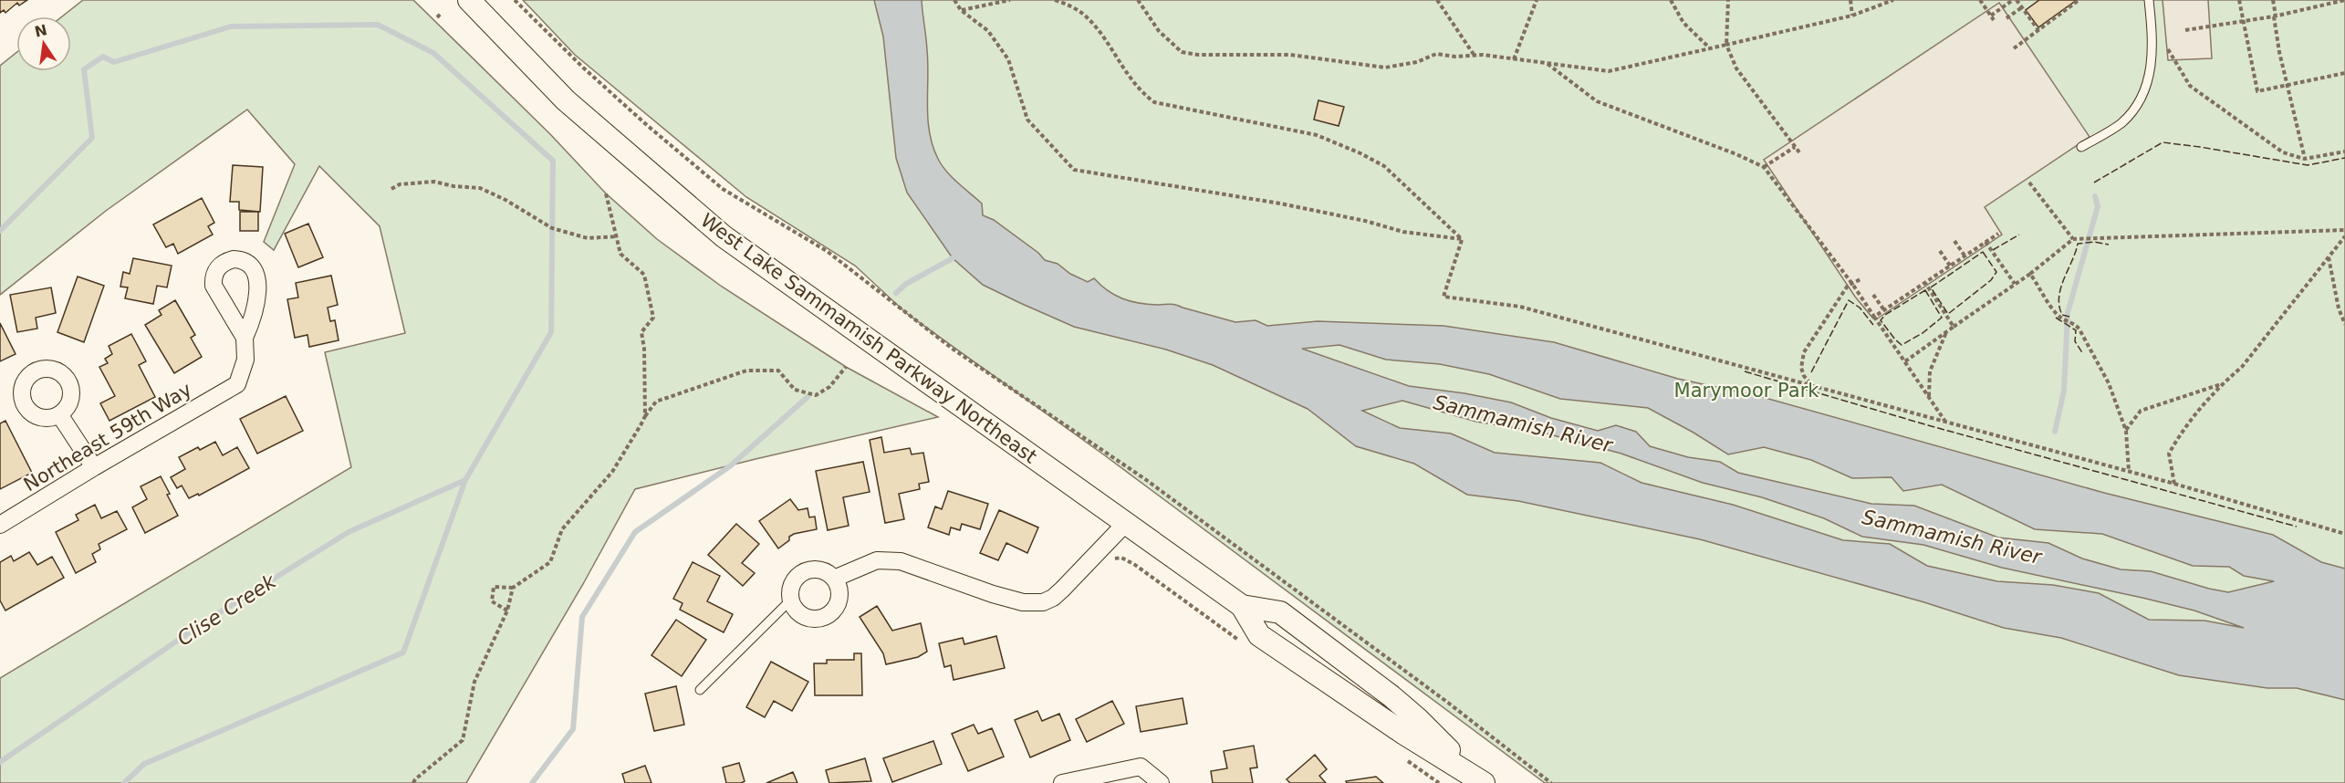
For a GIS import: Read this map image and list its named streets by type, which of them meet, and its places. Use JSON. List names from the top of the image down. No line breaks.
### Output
{"streets":{"main road":["West Lake Sammamish Parkway Northeast"],"street":["Northeast 59th Way"]},"water":["Sammamish River","Clise Creek"],"parks":["Marymoor Park"],"north":"top"}
